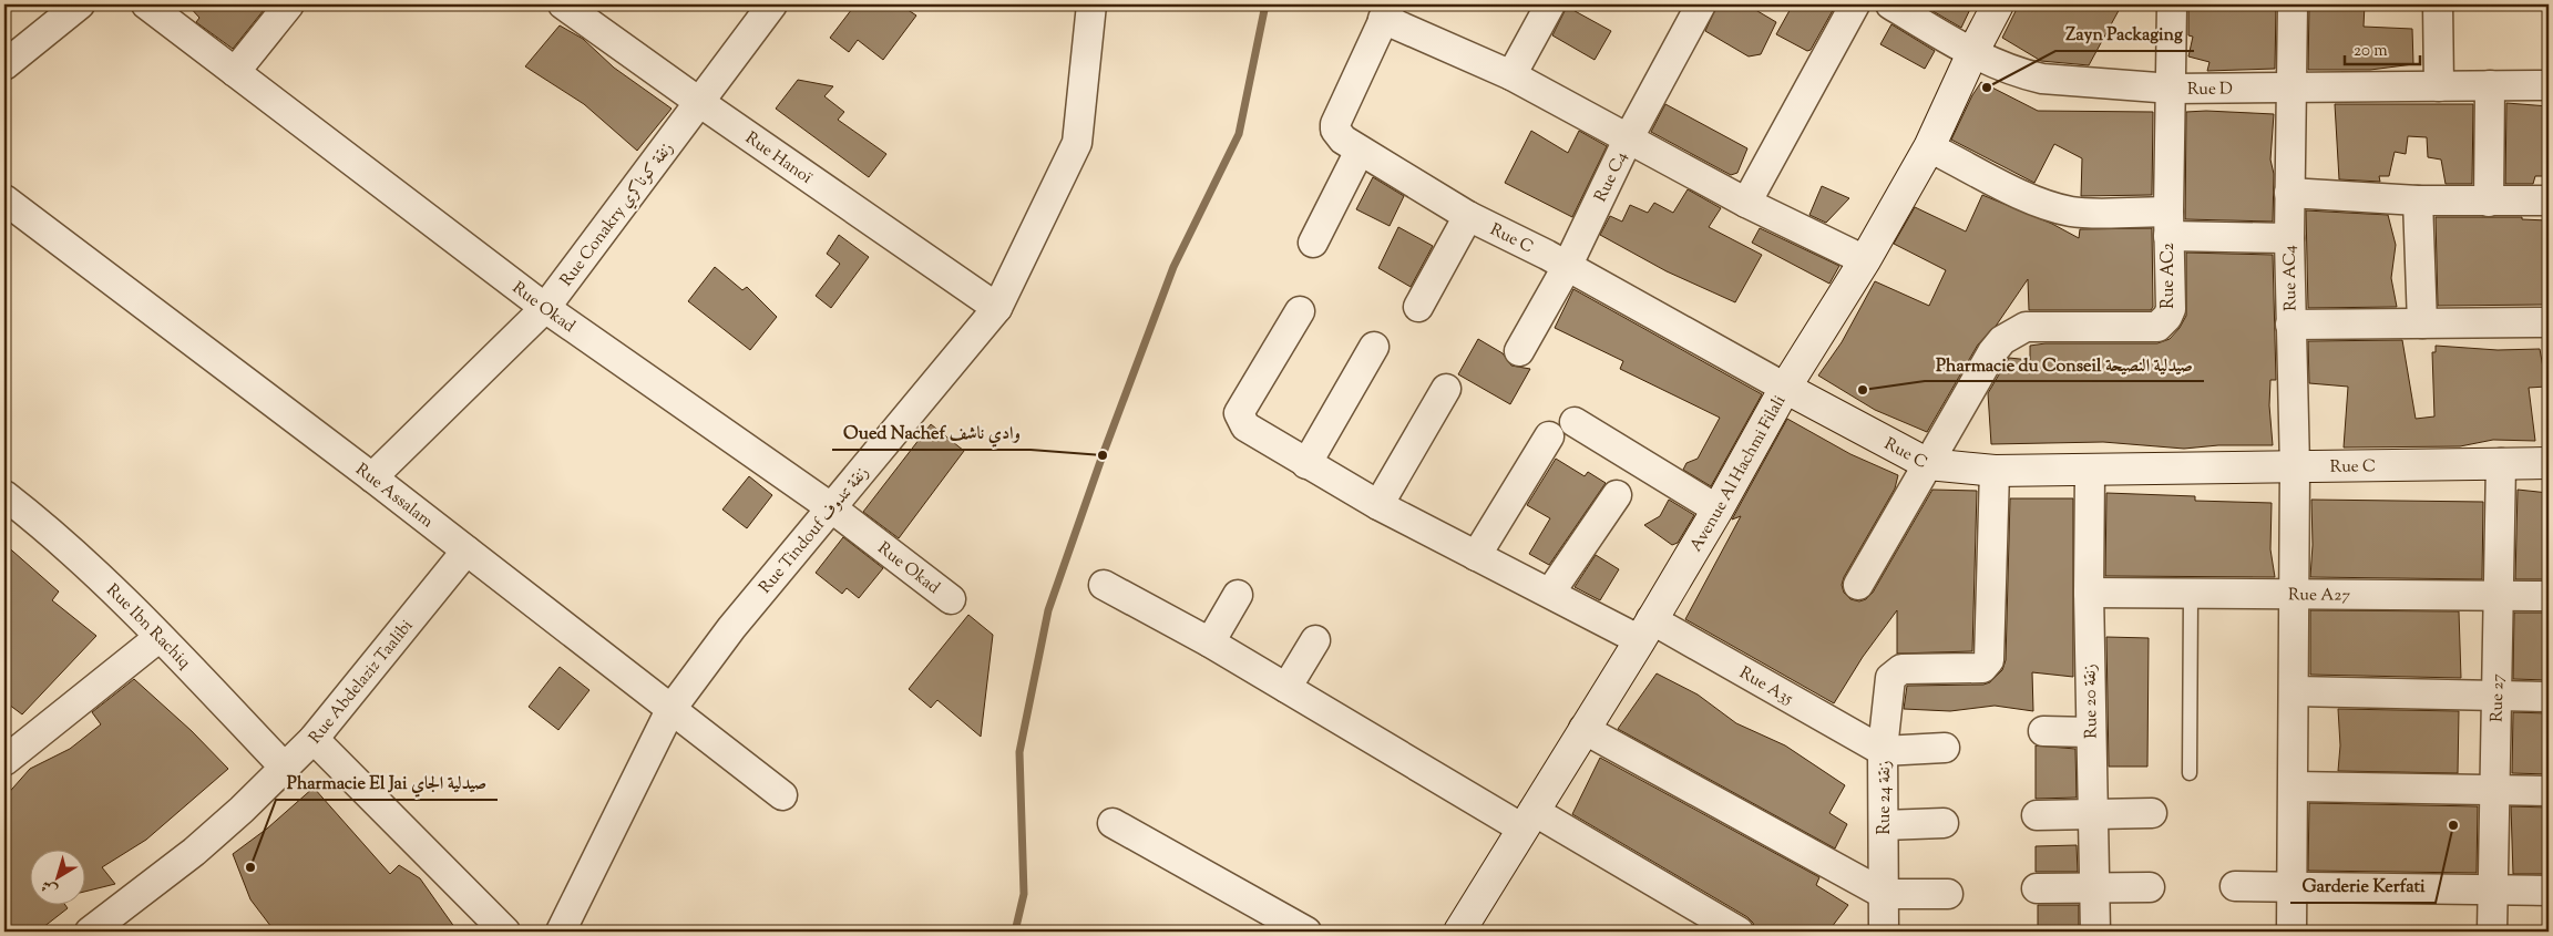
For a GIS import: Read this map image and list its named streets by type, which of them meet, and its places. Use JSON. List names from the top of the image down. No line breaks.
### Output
{"streets":{"street":["Rue D","Rue Hanoï","Rue C4","Rue Conakry زنقة كوناكري","Rue C","Rue AC2","Rue AC4","Rue Okad","Avenue Al Hachmi Filali","Rue Assalam","Rue Tindouf زنقة تندوف","Rue A27","Rue Ibn Rachiq","Rue Abdelaziz Taalibi","Rue A35","Rue 27","Rue 20 زنقة","Rue 24 زنقة"]},"crossings":[["Rue D","Rue AC2"],["Rue D","Rue AC4"],["Rue D","Avenue Al Hachmi Filali"],["Rue Hanoï","Rue Conakry زنقة كوناكري"],["Rue Hanoï","Rue Tindouf زنقة تندوف"],["Rue C4","Rue C"],["Rue Conakry زنقة كوناكري","Rue Okad"],["Rue Conakry زنقة كوناكري","Rue Assalam"],["Rue C","Rue AC2"],["Rue C","Rue AC4"],["Rue C","Avenue Al Hachmi Filali"],["Rue C","Rue 27"],["Rue C","Rue 20 زنقة"],["Rue C","Rue 24 زنقة"],["Rue AC4","Rue A27"],["Rue Okad","Rue Tindouf زنقة تندوف"],["Avenue Al Hachmi Filali","Rue A35"],["Rue Assalam","Rue Tindouf زنقة تندوف"],["Rue Assalam","Rue Abdelaziz Taalibi"],["Rue A27","Rue 27"],["Rue A27","Rue 20 زنقة"],["Rue Ibn Rachiq","Rue Abdelaziz Taalibi"],["Rue A35","Rue 24 زنقة"]],"places":["Zayn Packaging","Pharmacie du Conseil صيدلية النصيحة","Oued Nachef وادي ناشف","Garderie Kerfati","Pharmacie El Jai صيدلية الجاي"],"scale_bar":"20 m","north":"bottom left"}
